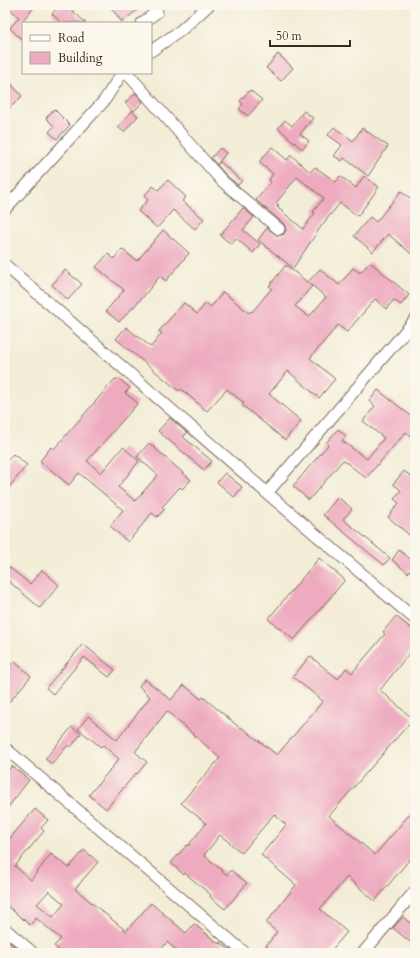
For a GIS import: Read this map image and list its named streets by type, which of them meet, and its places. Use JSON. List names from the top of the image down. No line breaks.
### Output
{"legend":["Road","Building"],"scale_bar":"50 m"}
